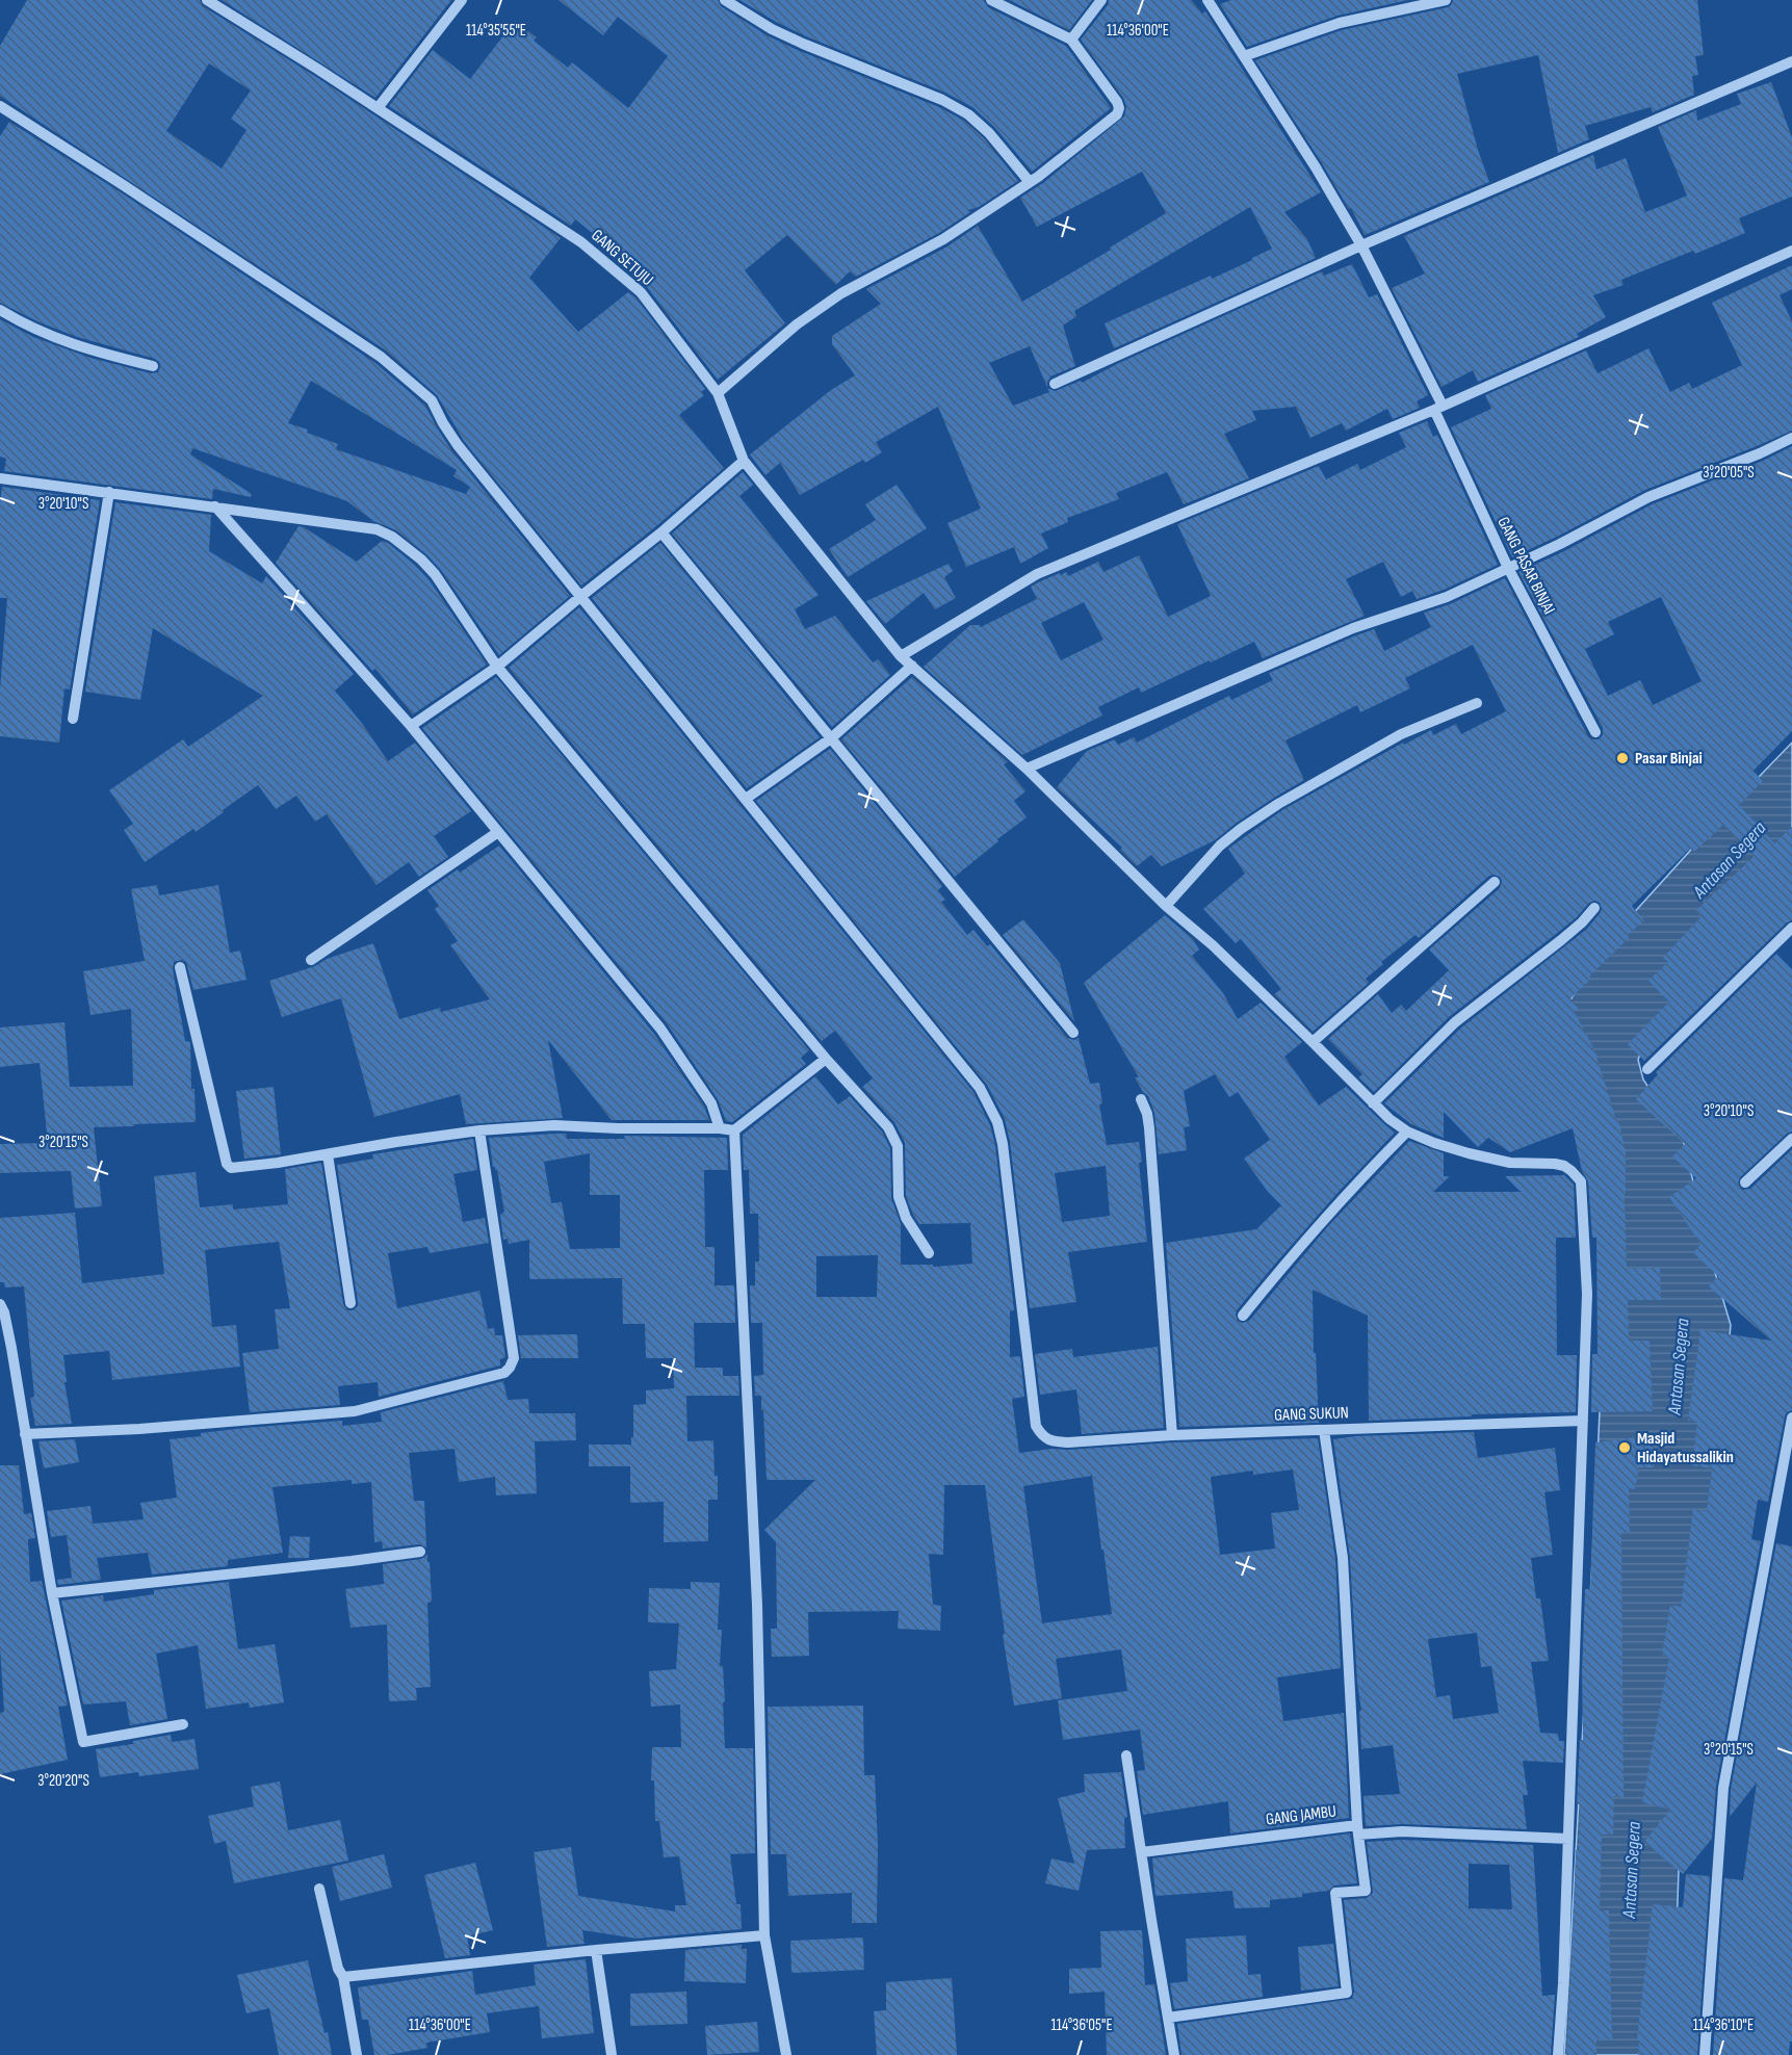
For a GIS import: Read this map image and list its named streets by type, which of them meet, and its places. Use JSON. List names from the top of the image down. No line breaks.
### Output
{"streets":{"street":["GANG SETUJU","GANG PASAR BINJAI","GANG SUKUN","GANG JAMBU"]},"crossings":[["GANG SETUJU","GANG SUKUN"]],"water":["Antasan Segera"],"places":["Pasar Binjai","Masjid Hidayatussalikin"],"coordinates":["114°35'55\"E","114°36'00\"E","3°20'05\"S","3°20'10\"S","3°20'15\"S","3°20'20\"S","114°36'05\"E","114°36'10\"E"]}
